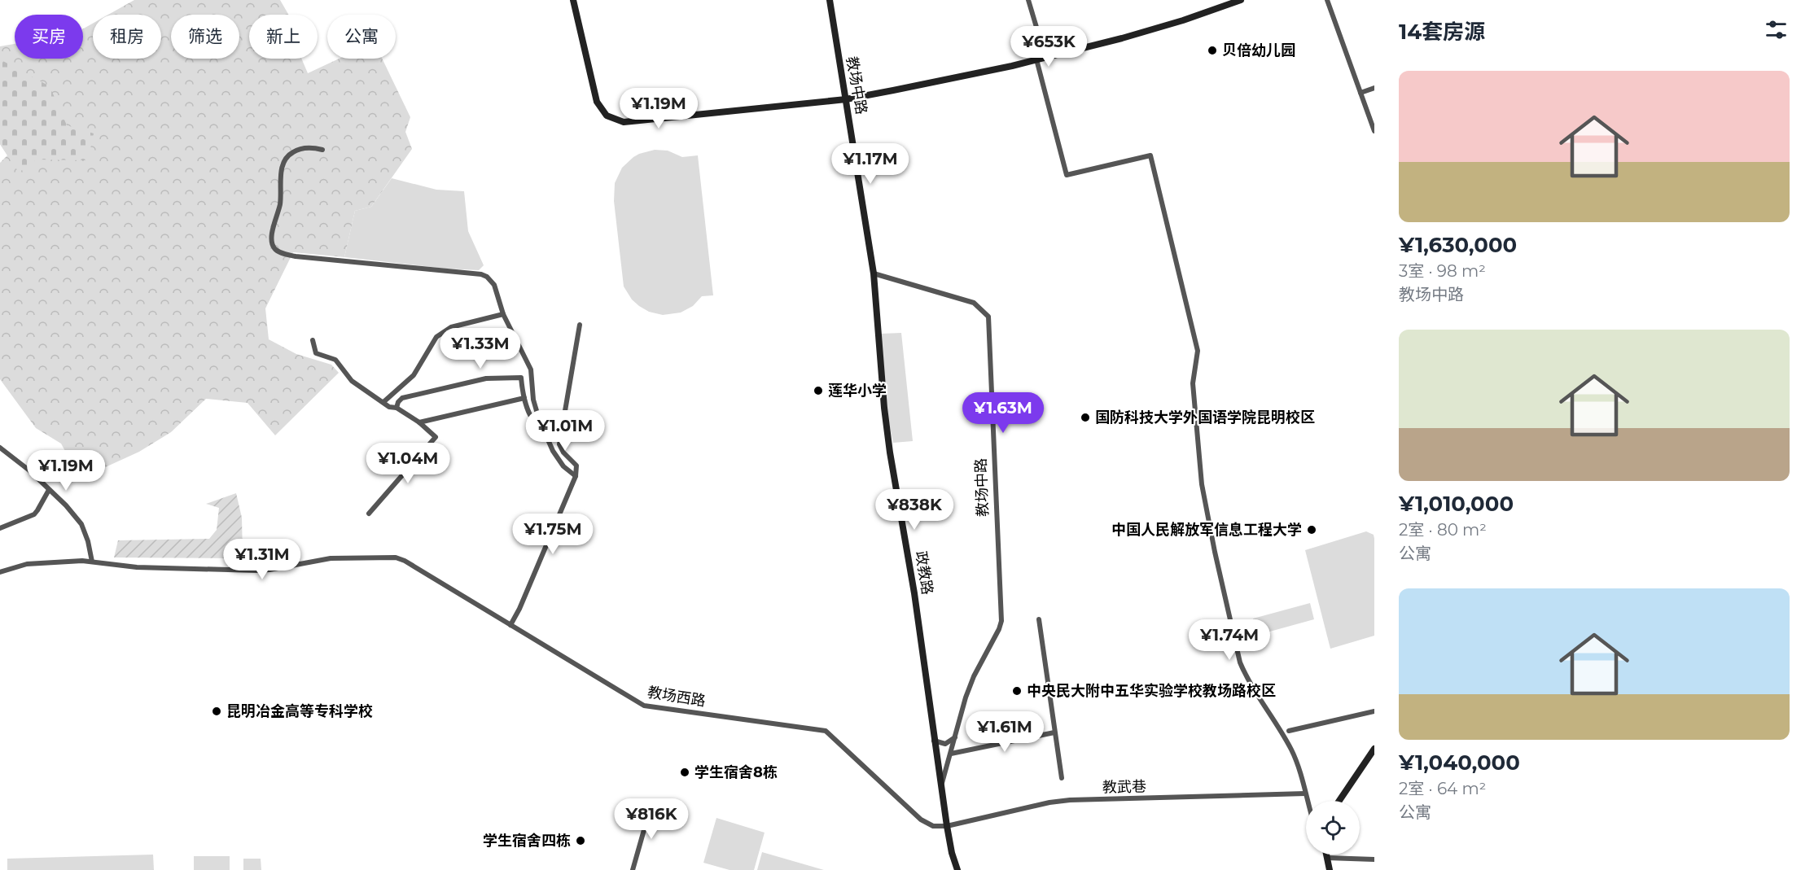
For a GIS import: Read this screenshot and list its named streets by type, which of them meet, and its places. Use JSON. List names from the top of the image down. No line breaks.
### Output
{"streets":{"main road":["教场中路","政教路"],"street":["教场西路","教武巷"]},"crossings":[["教场中路","政教路"],["教场中路","教场西路"],["教场中路","教武巷"],["教场西路","教武巷"]],"places":["贝倍幼儿园","莲华小学","国防科技大学外国语学院昆明校区","中国人民解放军信息工程大学","中央民大附中五华实验学校教场路校区","昆明冶金高等专科学校","学生宿舍8栋","学生宿舍四栋"],"page":{"heading":"14套房源","chip":["买房","租房","筛选","新上","公寓"],"price":["¥653K","¥1.19M","¥1.17M","¥1.33M","¥1.63M","¥1.01M","¥1.04M","¥1.19M","¥838K","¥1.75M","¥1.31M","¥1.74M","¥1.61M","¥816K"],"list":[{"name":"¥1,630,000","note":"3室 · 98 m² · 教场中路"},{"name":"¥1,010,000","note":"2室 · 80 m² · 公寓"},{"name":"¥1,040,000","note":"2室 · 64 m² · 公寓"}]}}
